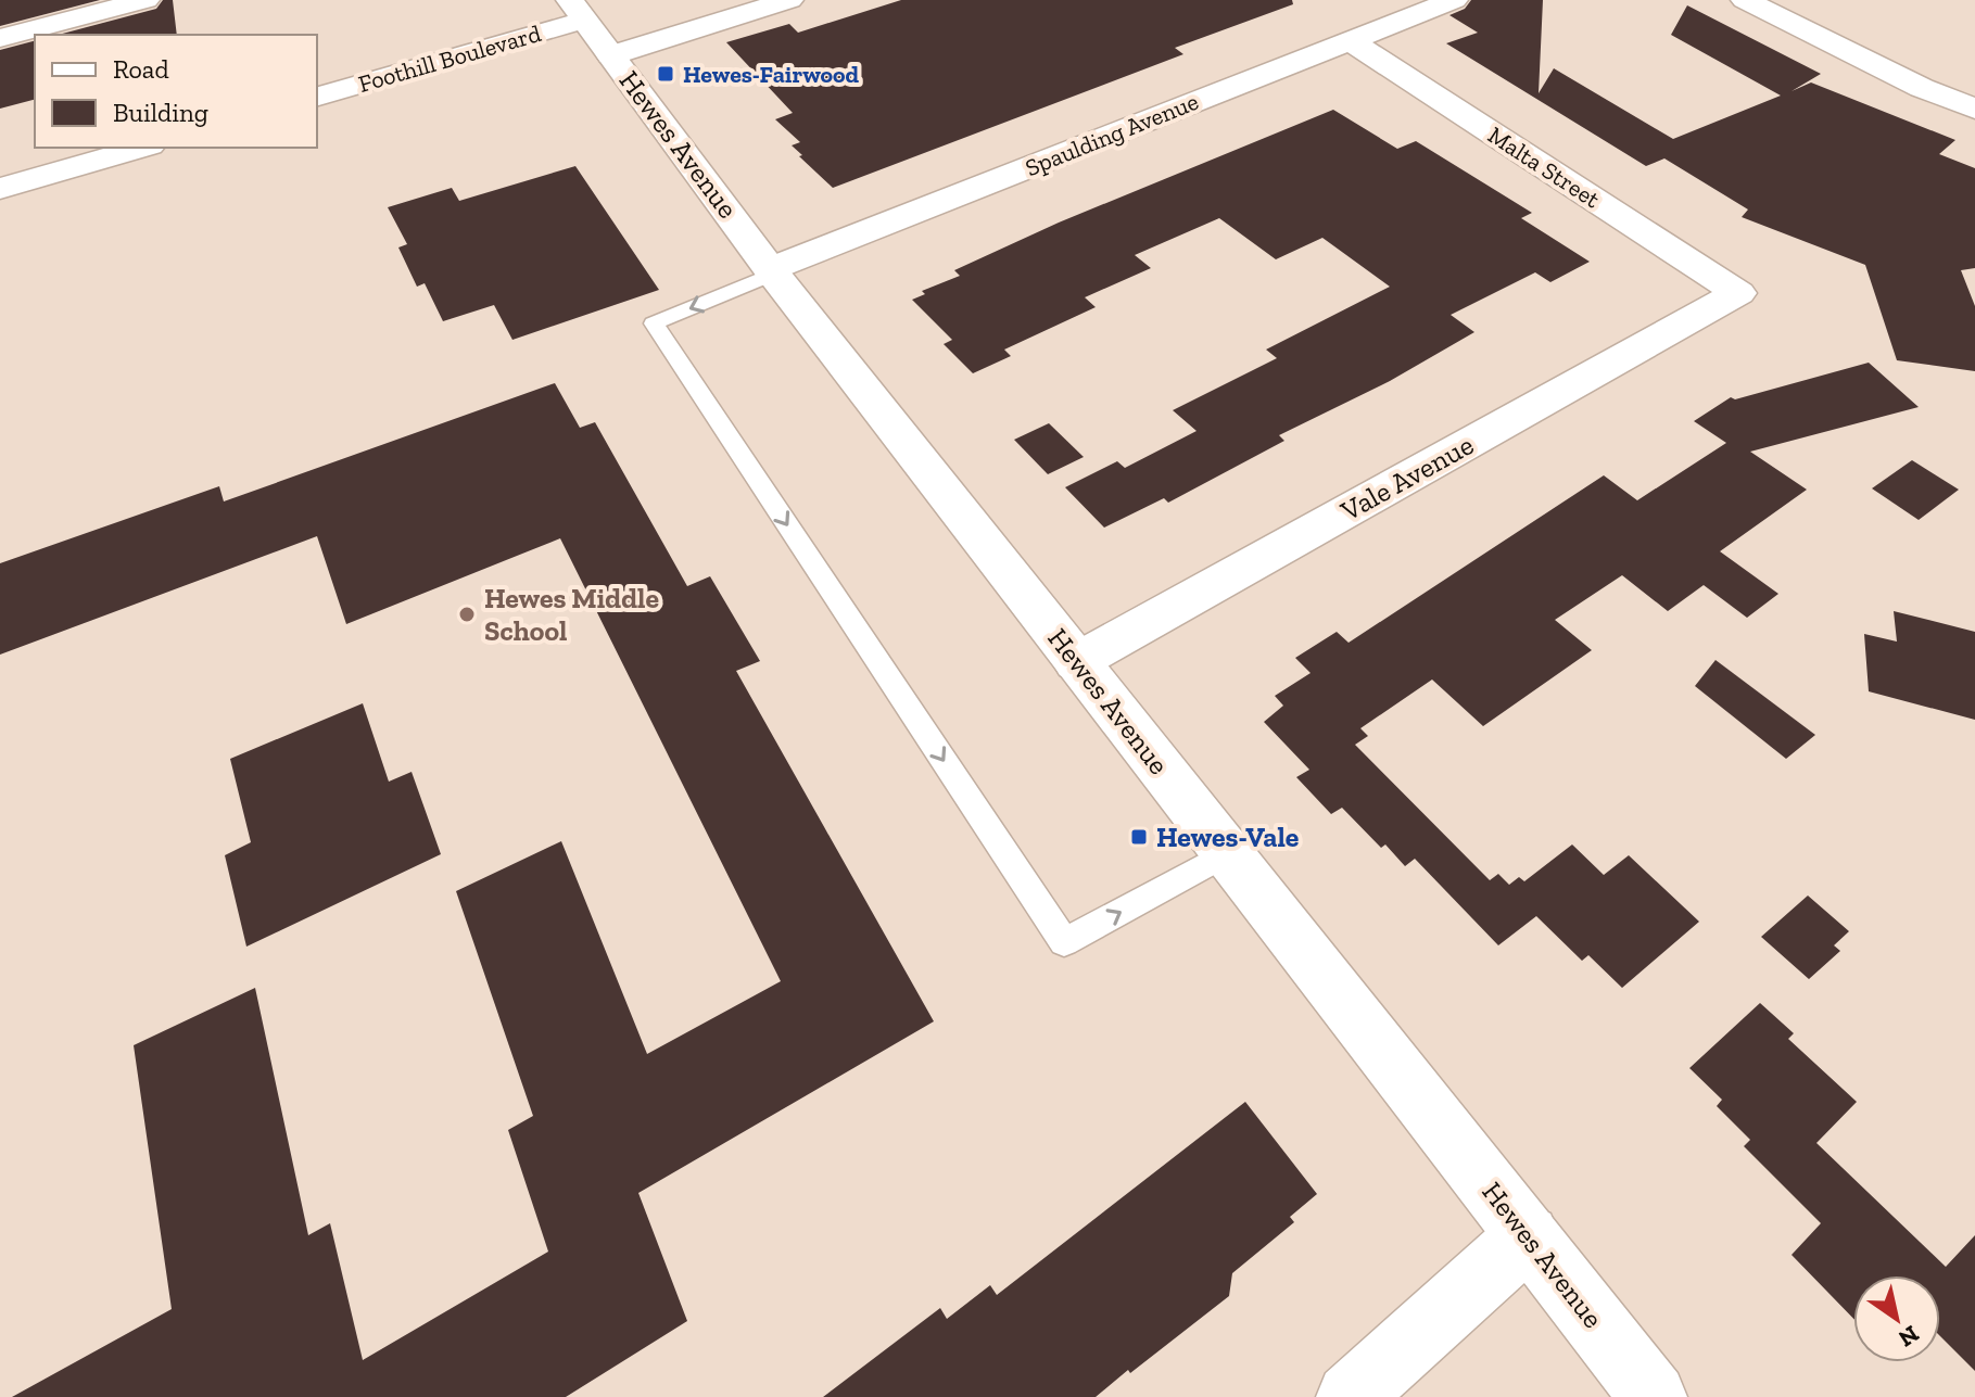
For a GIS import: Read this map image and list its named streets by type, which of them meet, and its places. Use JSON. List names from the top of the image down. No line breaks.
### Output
{"streets":{"street":["Foothill Boulevard","Spaulding Avenue","Hewes Avenue","Malta Street","Vale Avenue"]},"crossings":[["Foothill Boulevard","Hewes Avenue"],["Spaulding Avenue","Hewes Avenue"],["Spaulding Avenue","Malta Street"],["Hewes Avenue","Vale Avenue"],["Malta Street","Vale Avenue"]],"places":{"transit":["Hewes-Fairwood","Hewes-Vale"],"other":["Hewes Middle School"]},"legend":["Road","Building"],"north":"bottom right"}
